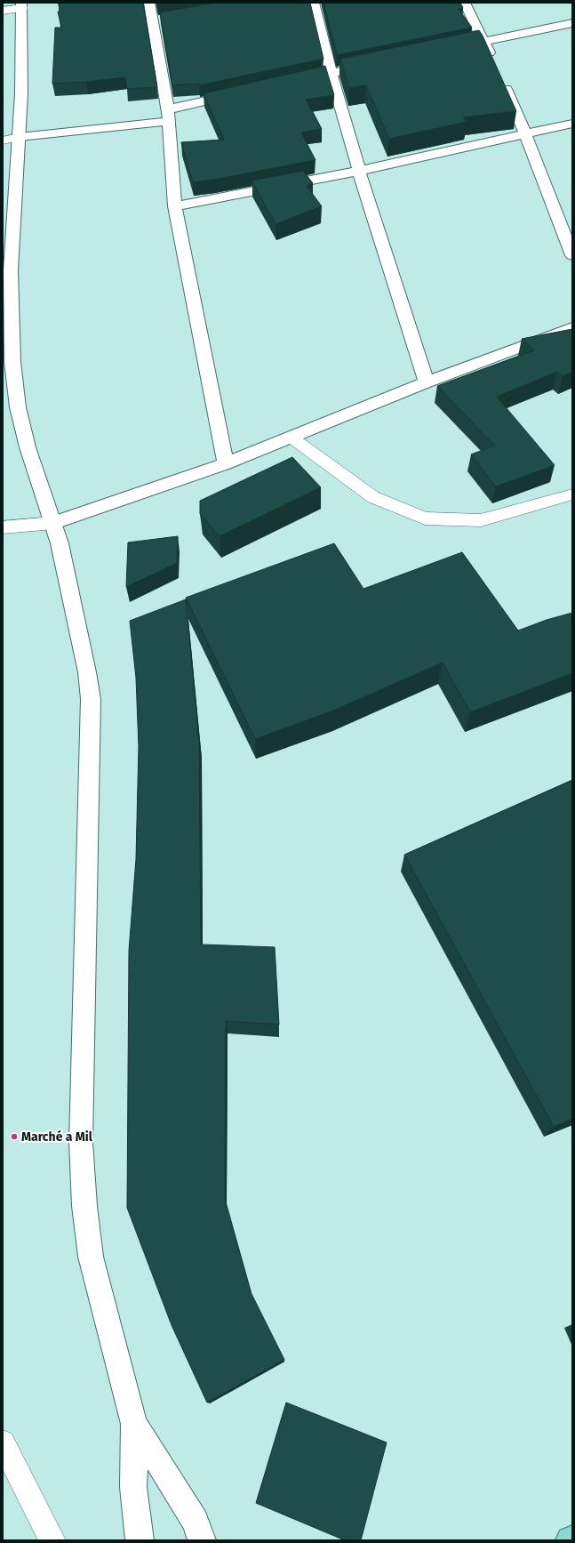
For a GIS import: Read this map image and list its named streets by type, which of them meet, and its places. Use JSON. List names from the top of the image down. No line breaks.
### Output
{"places":["Marché a Mil"]}
